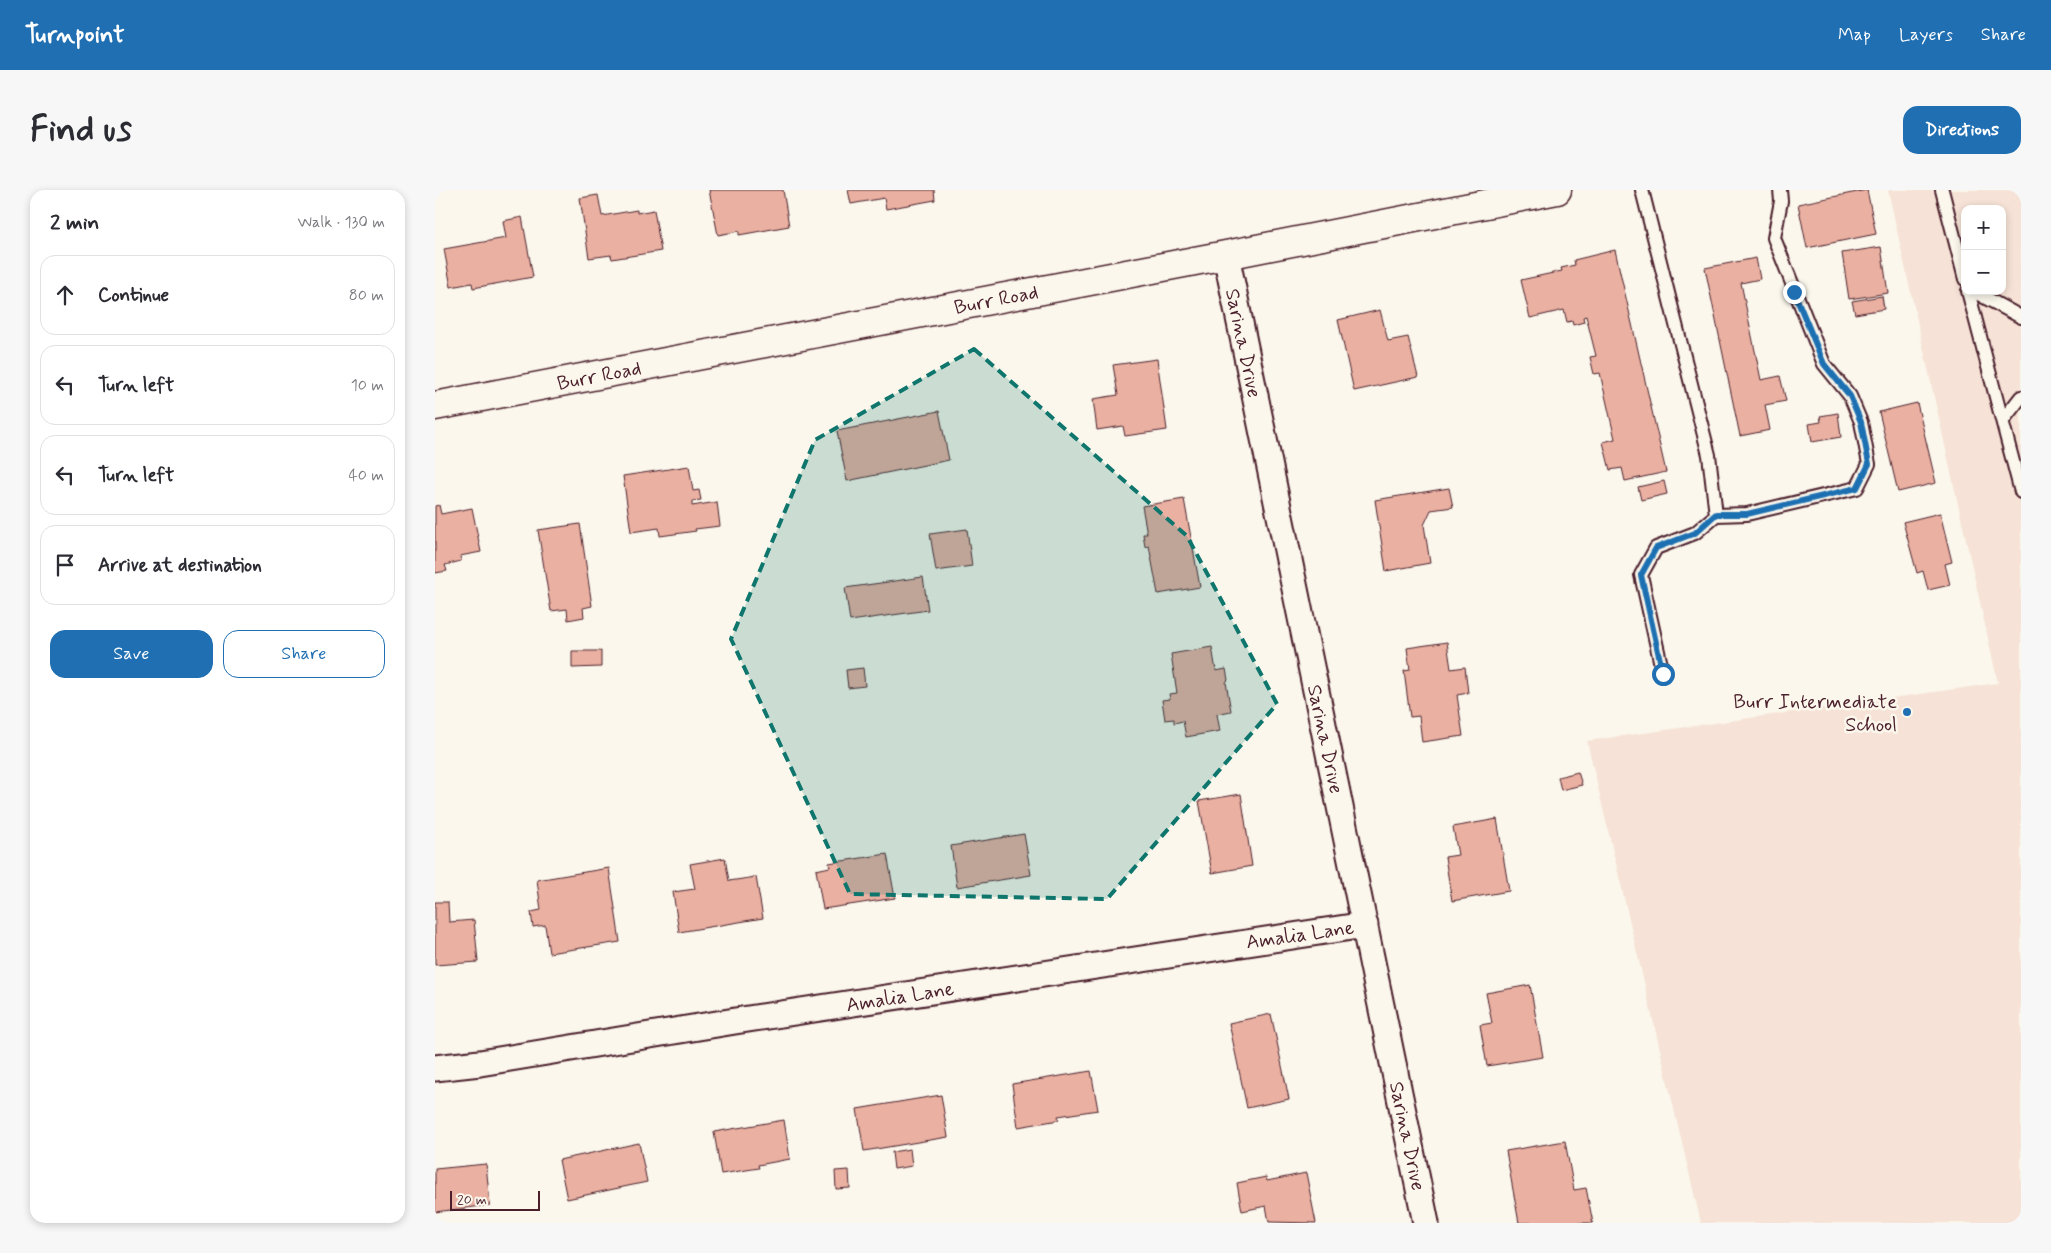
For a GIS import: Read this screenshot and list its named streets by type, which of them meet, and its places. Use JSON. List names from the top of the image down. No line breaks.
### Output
{"streets":{"street":["Burr Road","Sarina Drive","Amalia Lane"]},"crossings":[["Burr Road","Sarina Drive"],["Sarina Drive","Amalia Lane"]],"places":["Burr Intermediate School"],"scale_bar":"20 m","page":{"header":"Turnpoint","nav":["Map","Layers","Share"],"buttons":["Directions",["Save","Share"]],"title":"Find us","heading":["2 min","Walk · 130 m"],"map_buttons":["+","−"],"list":[["Continue","80 m"],["Turn left","10 m"],["Turn left","40 m"],"Arrive at destination"],"scale":"20 m"}}
